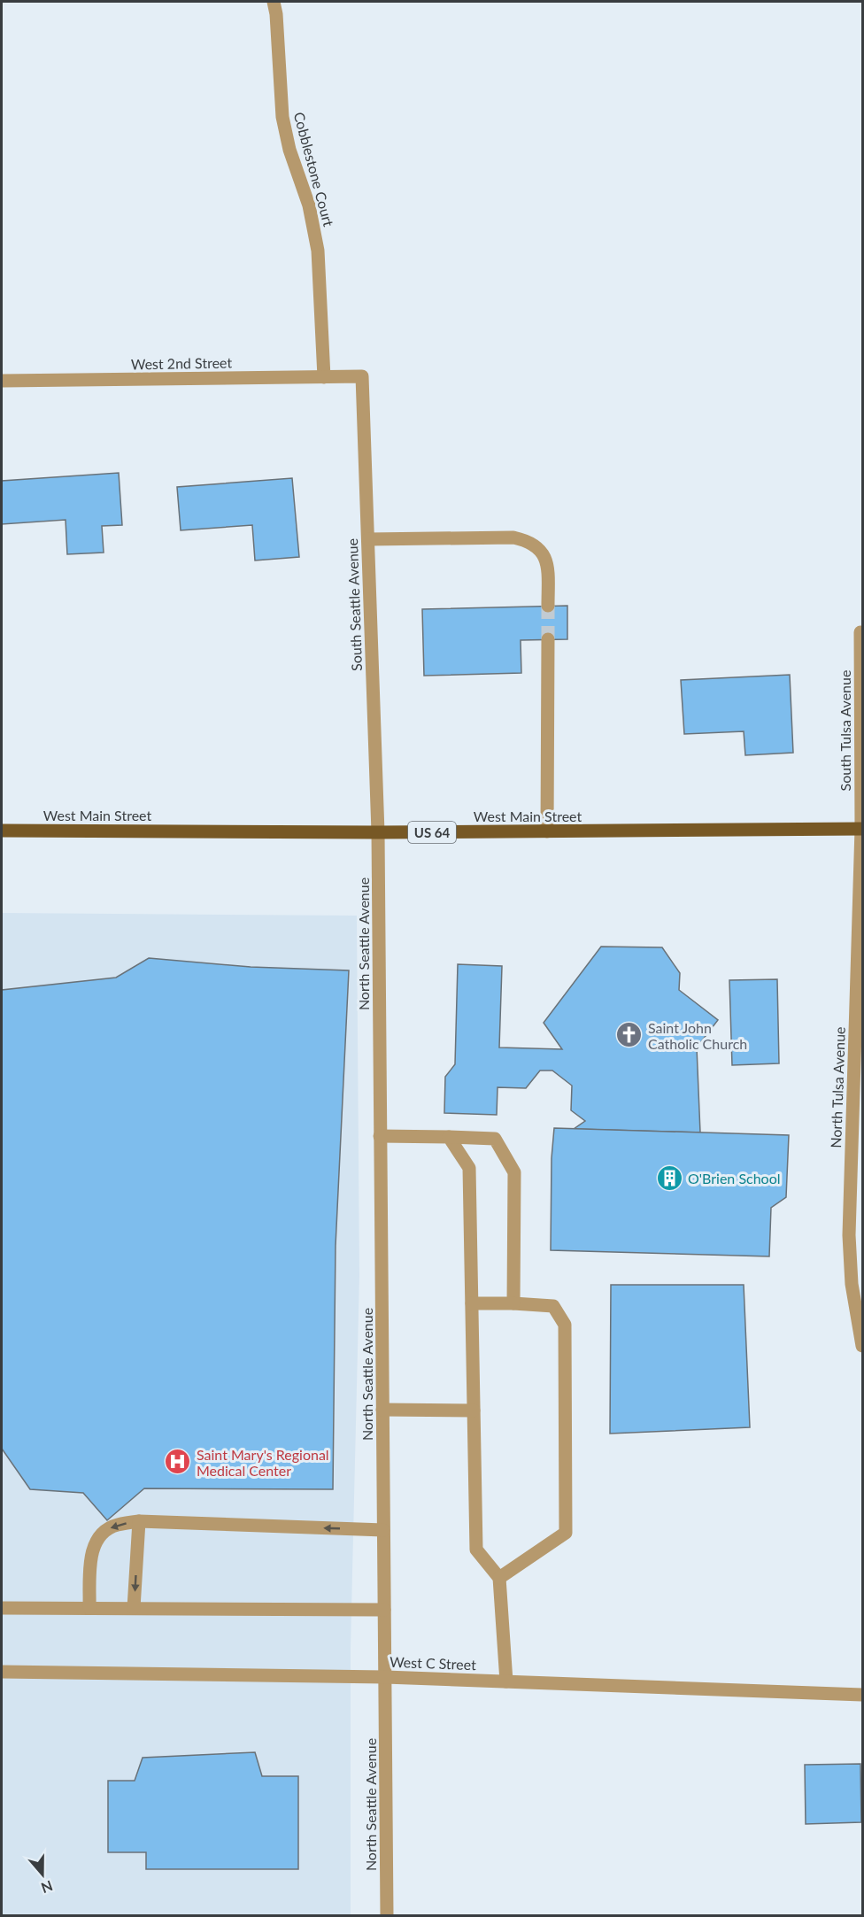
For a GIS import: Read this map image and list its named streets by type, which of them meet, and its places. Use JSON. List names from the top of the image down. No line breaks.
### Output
{"streets":{"main road":["West Main Street","US 64"],"street":["Cobblestone Court","West 2nd Street","South Seattle Avenue","South Tulsa Avenue","North Seattle Avenue","North Tulsa Avenue","West C Street"]},"crossings":[["Cobblestone Court","West 2nd Street"],["West 2nd Street","South Seattle Avenue"],["South Seattle Avenue","West Main Street"],["South Seattle Avenue","North Seattle Avenue"],["South Tulsa Avenue","West Main Street"],["South Tulsa Avenue","North Tulsa Avenue"],["West Main Street","North Seattle Avenue"],["West Main Street","North Tulsa Avenue"],["North Seattle Avenue","West C Street"]],"places":{"church":["Saint John Catholic Church"],"building":["O'Brien School"],"hospital":["Saint Mary's Regional Medical Center"]},"north":"bottom"}
